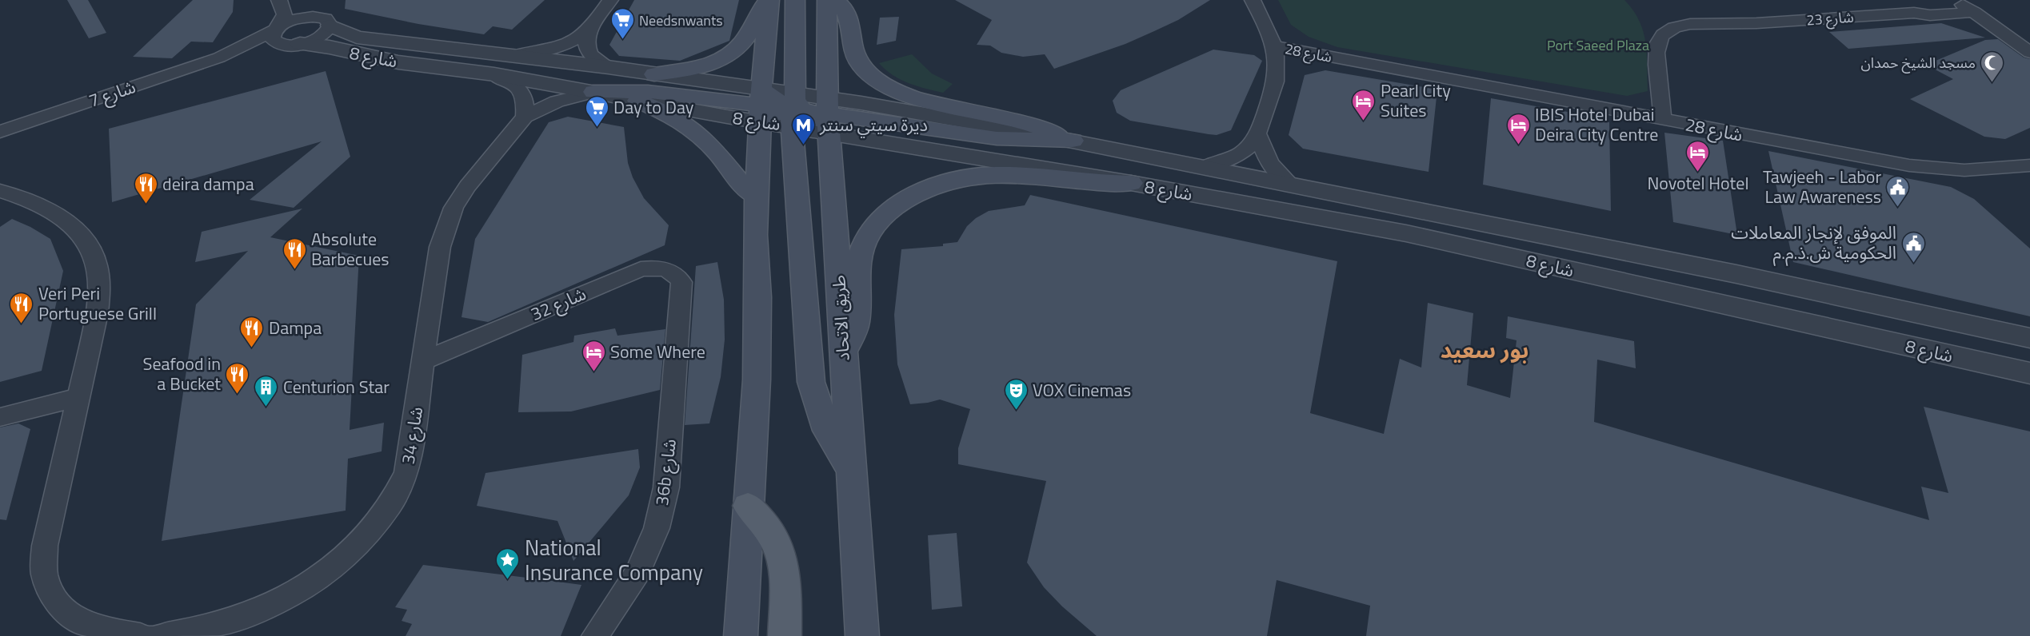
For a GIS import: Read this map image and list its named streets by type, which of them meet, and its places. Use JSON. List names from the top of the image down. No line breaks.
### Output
{"streets":{"main road":["طريق الاتحاد"],"street":["شارع 23","شارع 28","شارع 8","شارع 7","شارع 32","شارع 34","36b شارع"]},"crossings":[["شارع 23","شارع 28"],["شارع 8","شارع 7"],["شارع 8","طريق الاتحاد"],["شارع 8","شارع 34"],["شارع 32","شارع 34"],["شارع 32","36b شارع"]],"districts":["بور سعيد"],"parks":["Port Saeed Plaza"],"places":{"supermarket":["Needsnwants","Day to Day"],"mosque":["مسجد الشيخ حمدان"],"hotel":["Pearl City Suites","IBIS Hotel Dubai Deira City Centre","Novotel Hotel","Some Where"],"metro station":["ديرة سيتي سنتر"],"restaurant":["deira dampa","Absolute Barbecues","Veri Peri Portuguese Grill","Dampa","Seafood in a Bucket"],"public building":["Tawjeeh - Labor Law Awareness","الموفق لإنجاز المعاملات الحكومية ش.ذ.م.م"],"building":["Centurion Star"],"theatre":["VOX Cinemas"],"place":["National Insurance Company"]}}
